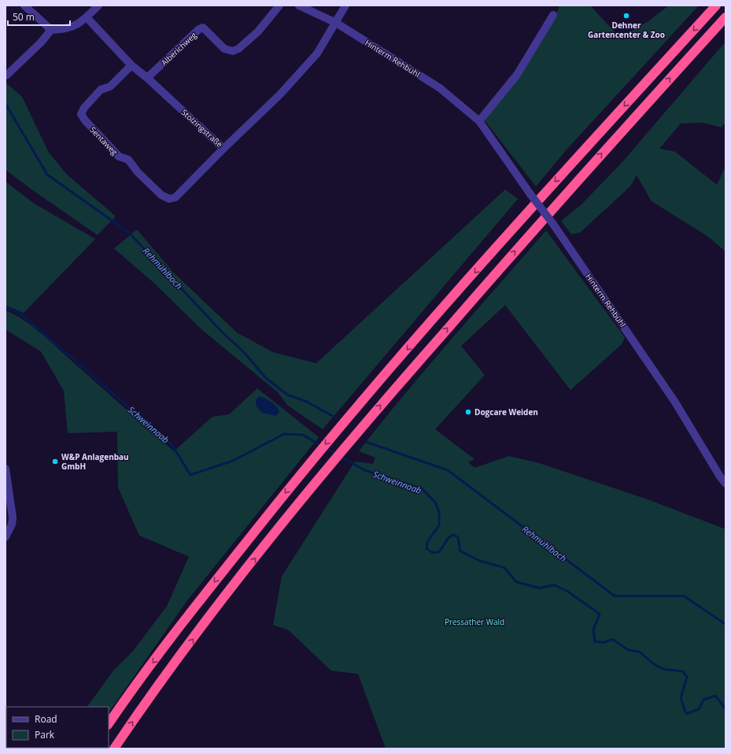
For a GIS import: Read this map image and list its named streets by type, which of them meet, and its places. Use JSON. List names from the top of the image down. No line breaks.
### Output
{"streets":{"street":["Alberichweg","Hinterm Rehbühl","Stolzingstraße","Sentaweg"]},"crossings":[["Alberichweg","Stolzingstraße"],["Hinterm Rehbühl","Stolzingstraße"],["Stolzingstraße","Sentaweg"]],"water":["Rehmühlbach","Schweinnaab"],"parks":["Pressather Wald"],"places":["Dehner Gartencenter & Zoo","Dogcare Weiden","W&P Anlagenbau GmbH"],"legend":["Road","Park"],"scale_bar":"50 m"}
